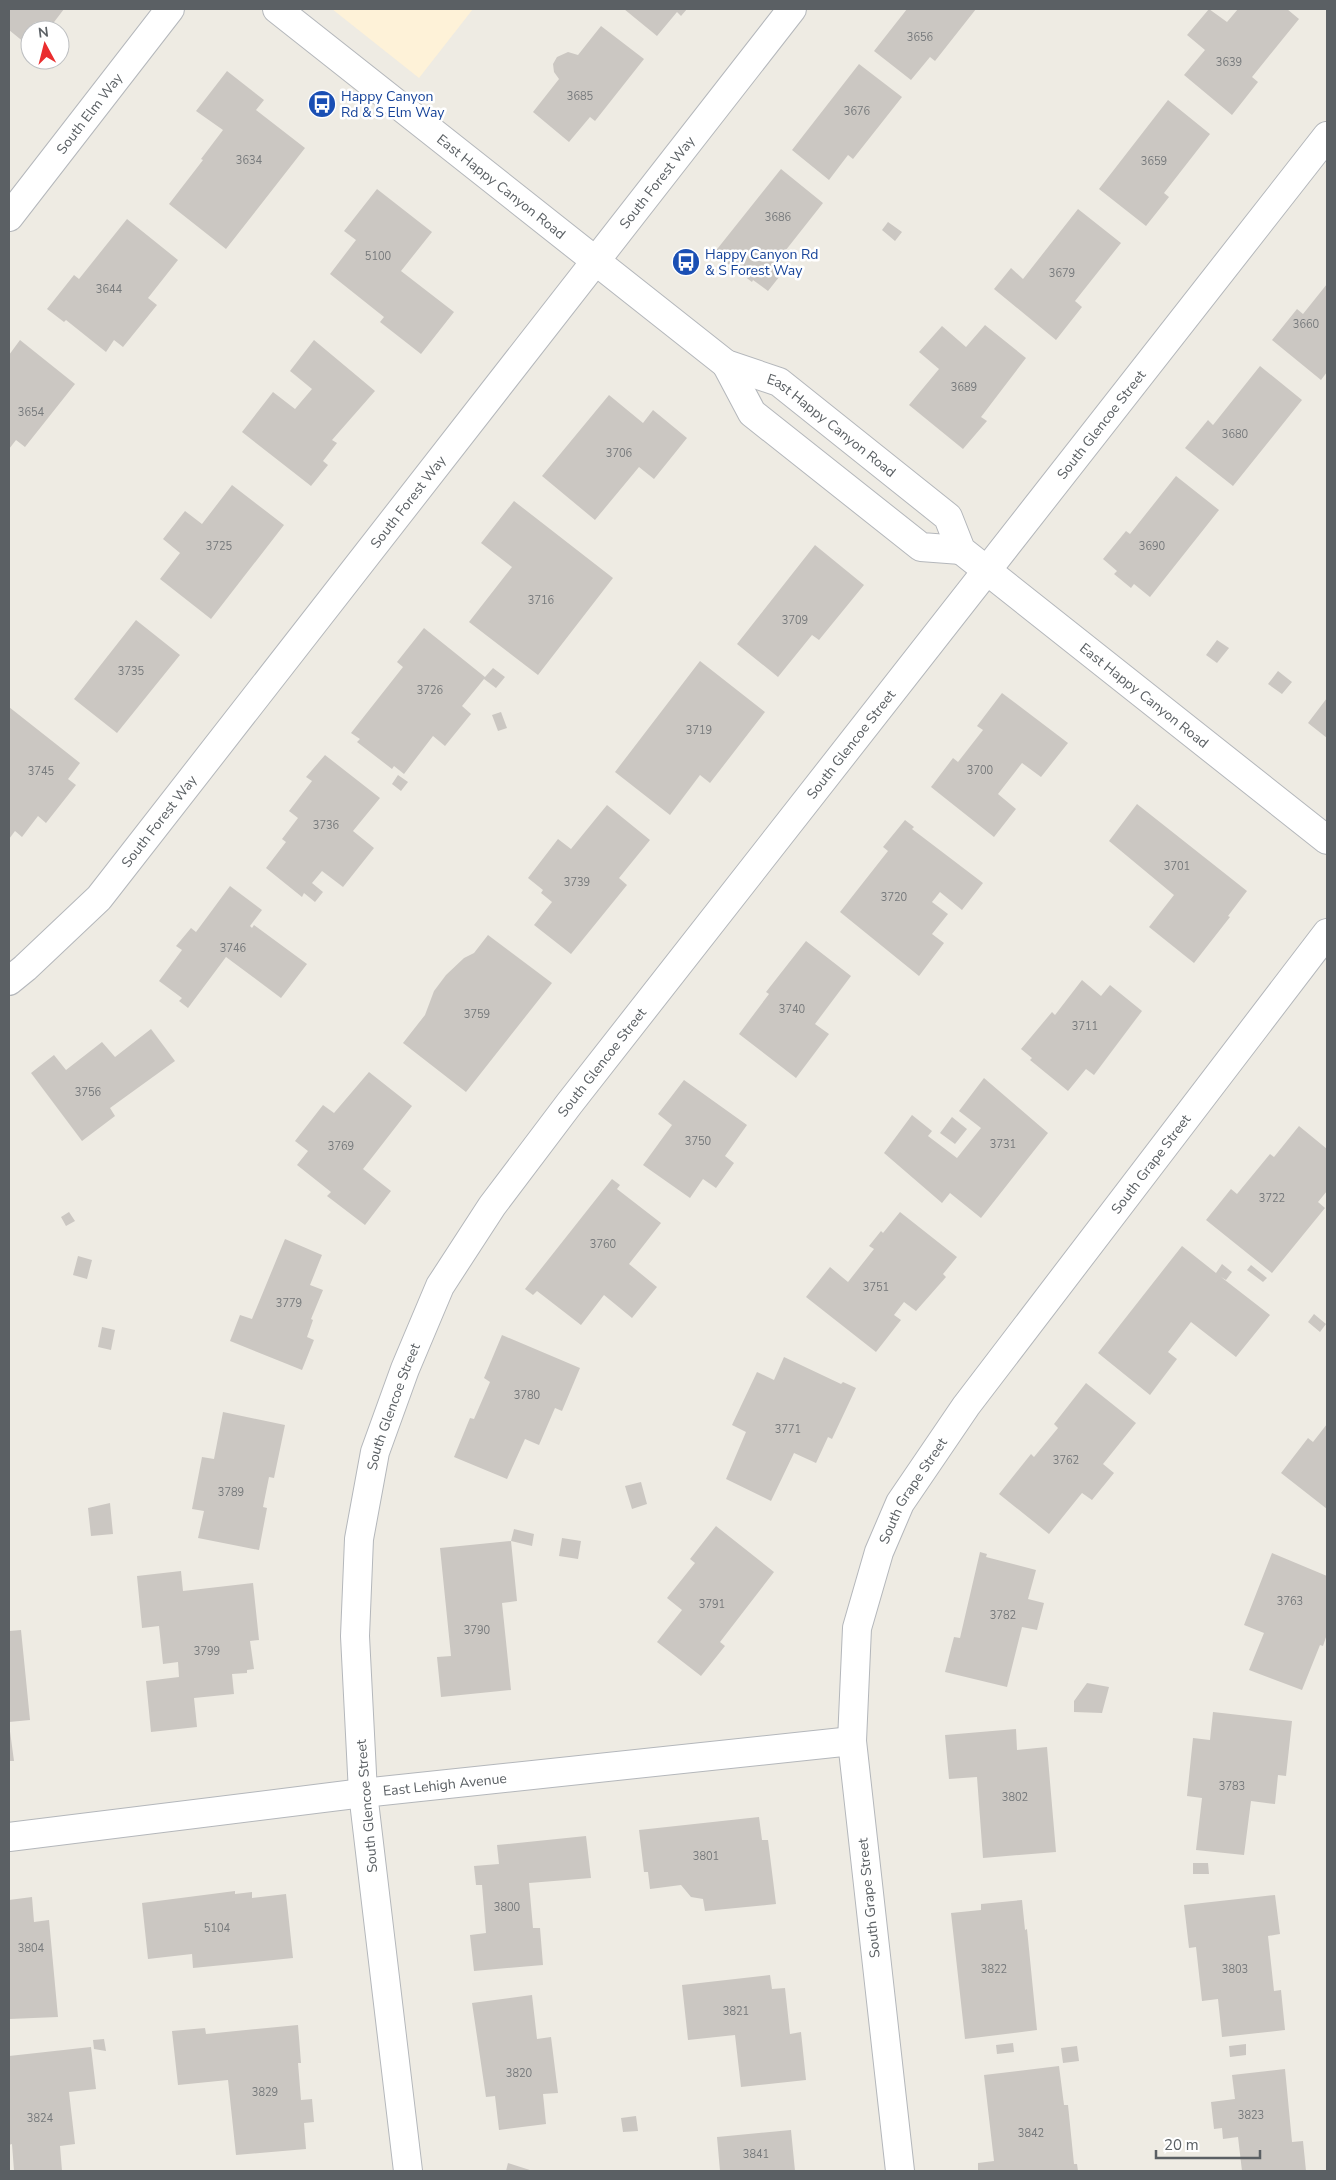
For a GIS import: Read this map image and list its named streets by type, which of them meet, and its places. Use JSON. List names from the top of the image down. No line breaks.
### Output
{"streets":{"street":["South Elm Way","South Forest Way","East Happy Canyon Road","South Glencoe Street","South Grape Street","East Lehigh Avenue"]},"crossings":[["South Forest Way","East Happy Canyon Road"],["East Happy Canyon Road","South Glencoe Street"],["South Glencoe Street","East Lehigh Avenue"],["South Grape Street","East Lehigh Avenue"]],"places":{"bus stop":["Happy Canyon Rd & S Elm Way","Happy Canyon Rd & S Forest Way"]},"house_numbers":["3656","3639","3685","3676","3634","3659","3686","5100","3679","3644","3660","3689","3654","3680","3706","3725","3690","3716","3709","3735","3726","3719","3700","3745","3736","3701","3739","3720","3746","3740","3759","3711","3756","3750","3731","3769","3722","3760","3751","3779","3780","3771","3762","3789","3763","3791","3782","3790","3799","3783","3802","3801","3800","5104","3804","3822","3803","3821","3820","3829","3823","3824","3842","3841"],"scale_bar":"20 m","north":"top"}
